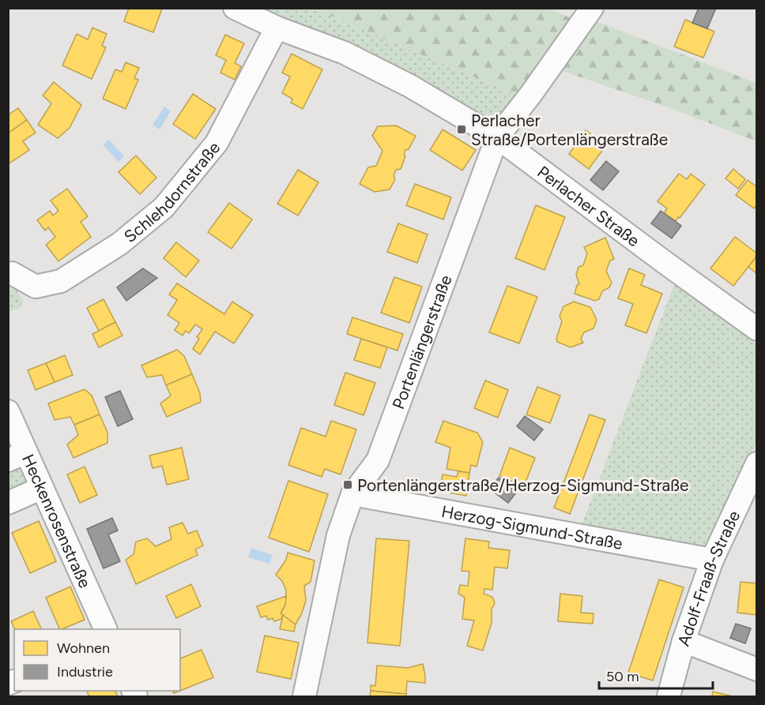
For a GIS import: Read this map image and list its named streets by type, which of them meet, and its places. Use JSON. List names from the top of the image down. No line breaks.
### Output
{"streets":{"street":["Schlehdornstraße","Perlacher Straße","Portenlängerstraße","Heckenrosenstraße","Herzog-Sigmund-Straße","Adolf-Fraaß-Straße"]},"crossings":[["Schlehdornstraße","Perlacher Straße"],["Perlacher Straße","Portenlängerstraße"],["Portenlängerstraße","Herzog-Sigmund-Straße"],["Herzog-Sigmund-Straße","Adolf-Fraaß-Straße"]],"places":{"transit":["Perlacher Straße/Portenlängerstraße","Portenlängerstraße/Herzog-Sigmund-Straße"]},"legend":["Wohnen","Industrie"],"scale_bar":"50 m"}
